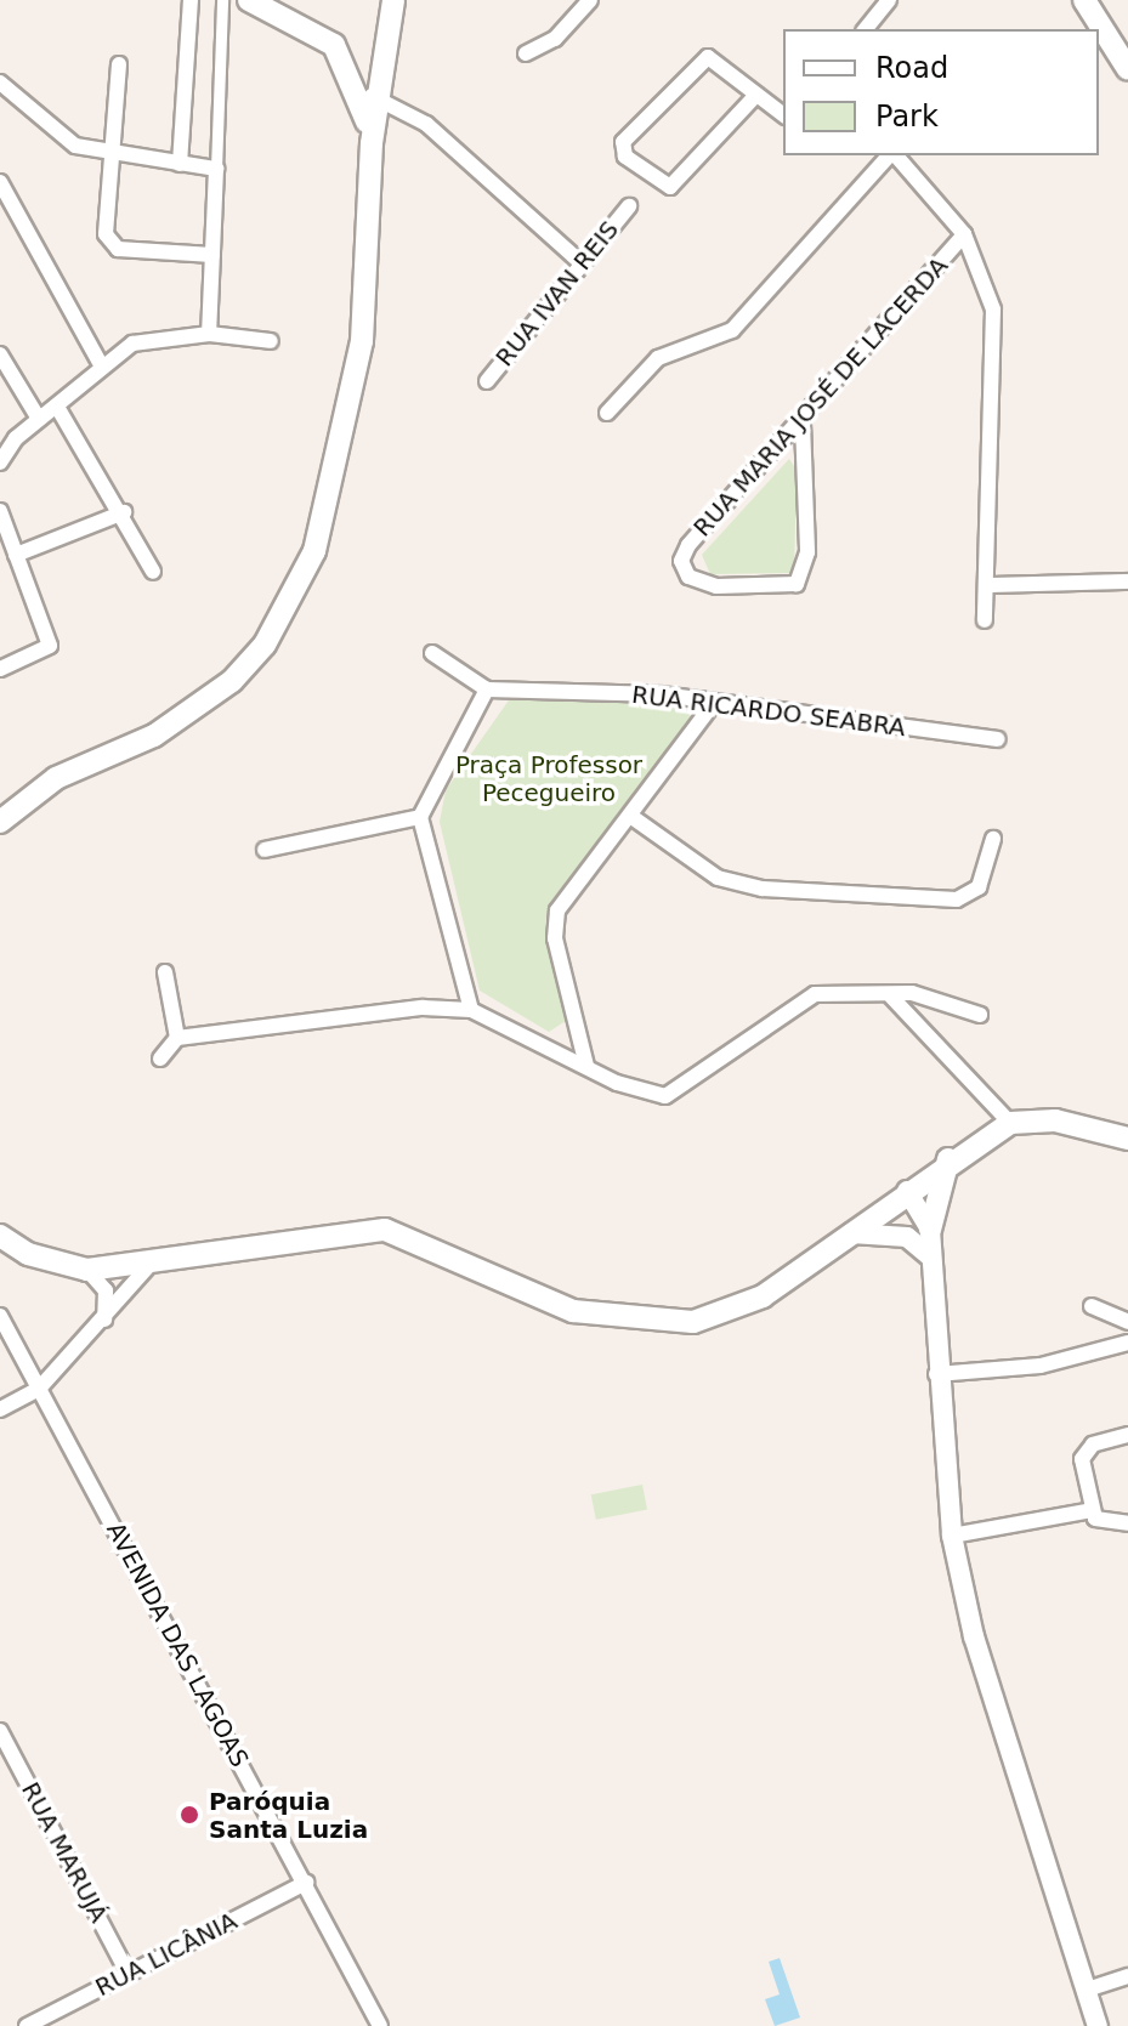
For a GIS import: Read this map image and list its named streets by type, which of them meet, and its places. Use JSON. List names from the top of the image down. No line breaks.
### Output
{"streets":{"street":["RUA IVAN REIS","RUA MARIA JOSÉ DE LACERDA","RUA RICARDO SEABRA","AVENIDA DAS LAGOAS","RUA MARUJÁ","RUA LICÂNIA"]},"crossings":[["AVENIDA DAS LAGOAS","RUA LICÂNIA"],["RUA MARUJÁ","RUA LICÂNIA"]],"parks":["Praça Professor Pecegueiro"],"places":["Paróquia Santa Luzia"],"legend":["Road","Park"]}
